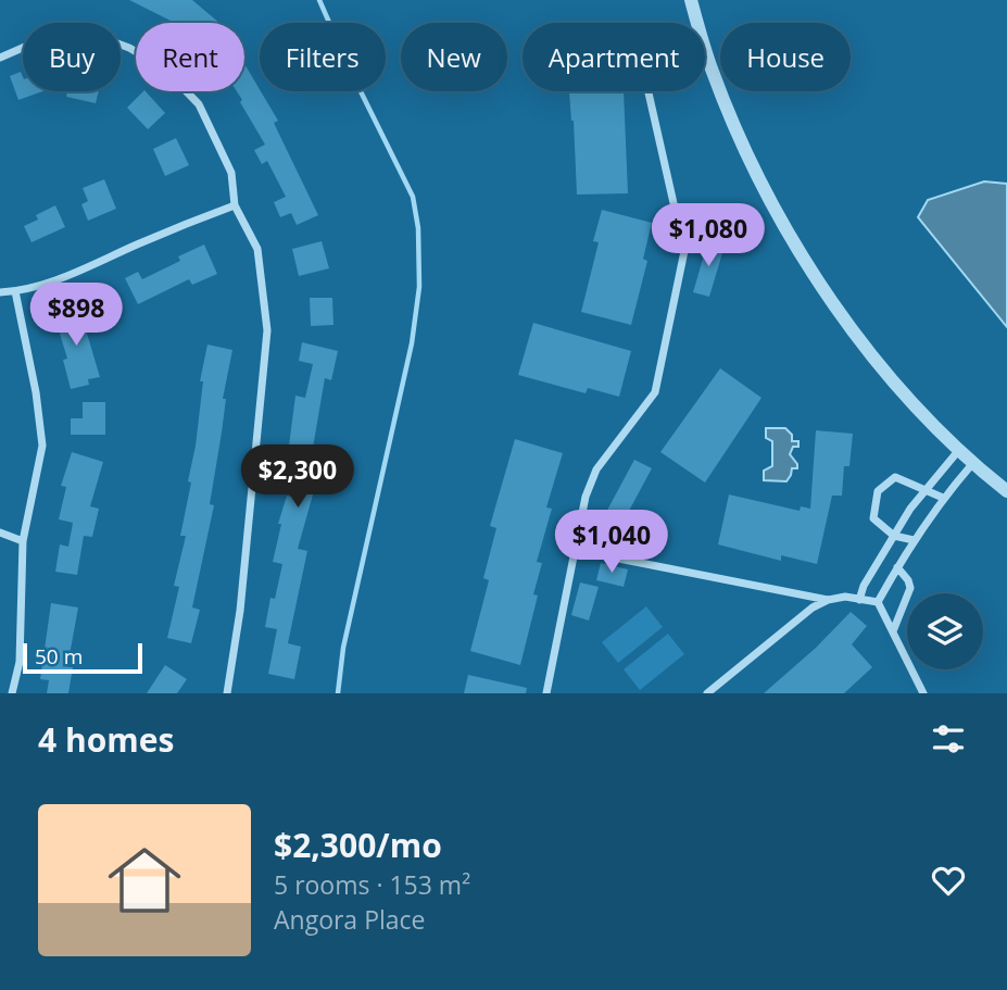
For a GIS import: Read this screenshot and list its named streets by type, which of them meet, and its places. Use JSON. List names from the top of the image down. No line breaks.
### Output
{"scale_bar":"50 m","page":{"chip":["Buy","Rent","Filters","New","Apartment","House"],"price":["$1,080","$898","$2,300","$1,040"],"scale":"50 m","heading":"4 homes","list":[{"name":"$2,300/mo","note":"5 rooms · 153 m² · Angora Place"}]}}
